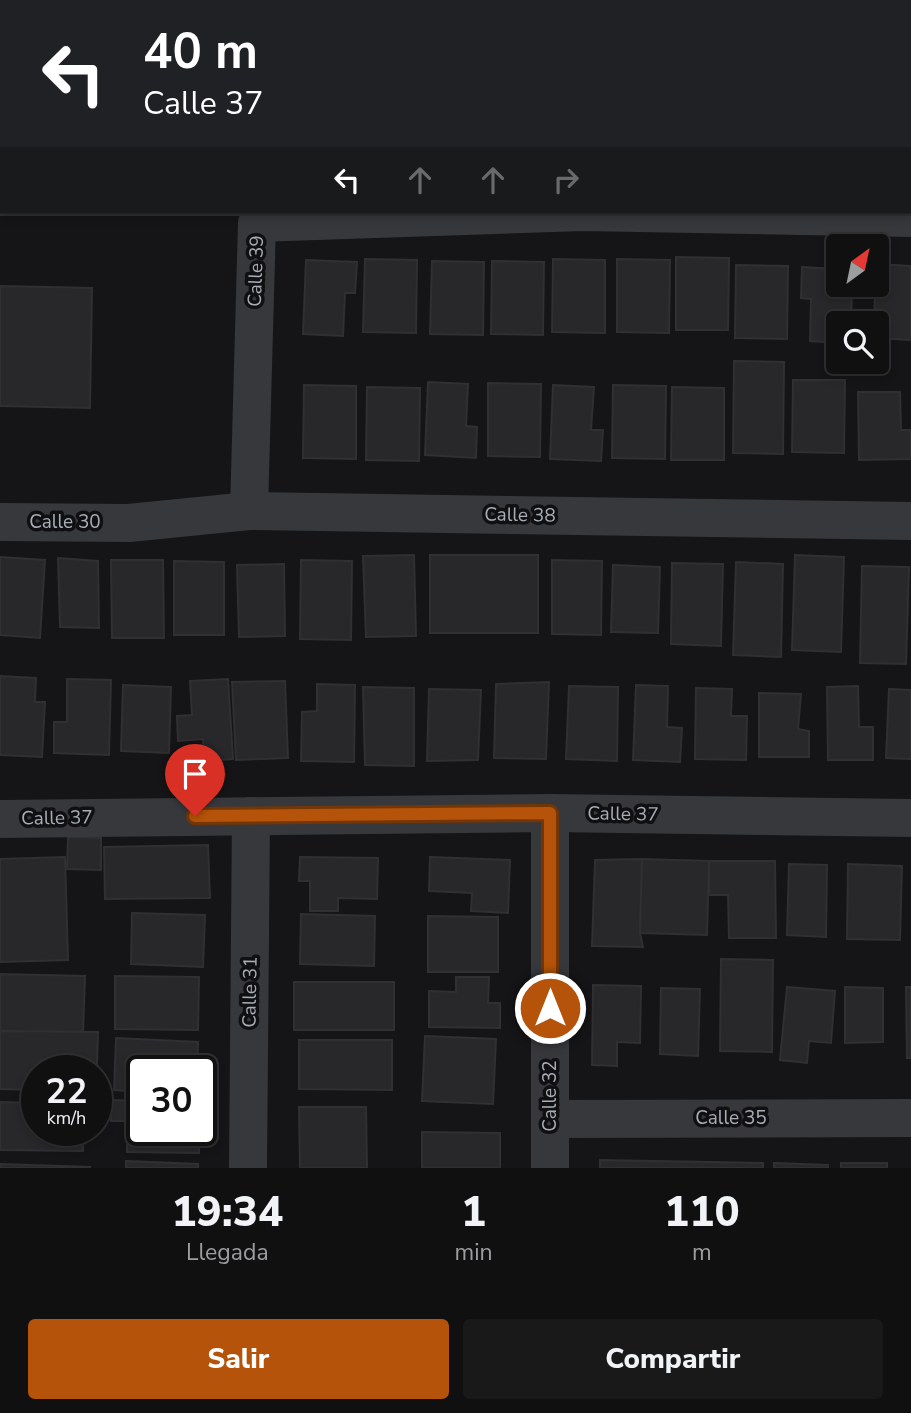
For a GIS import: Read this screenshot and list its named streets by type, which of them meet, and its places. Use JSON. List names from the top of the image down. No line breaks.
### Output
{"streets":{"street":["Calle 39","Calle 38","Calle 30","Calle 37","Calle 31","Calle 32","Calle 35"]},"crossings":[["Calle 39","Calle 38"],["Calle 38","Calle 30"],["Calle 37","Calle 31"],["Calle 37","Calle 32"],["Calle 32","Calle 35"]],"north":"top right","page":{"turn":["40 m","Calle 37"],"speed":"22 km/h","limit":"30","eta":["19:34","Llegada","1","min","110","m"],"buttons":["Salir","Compartir"]}}
